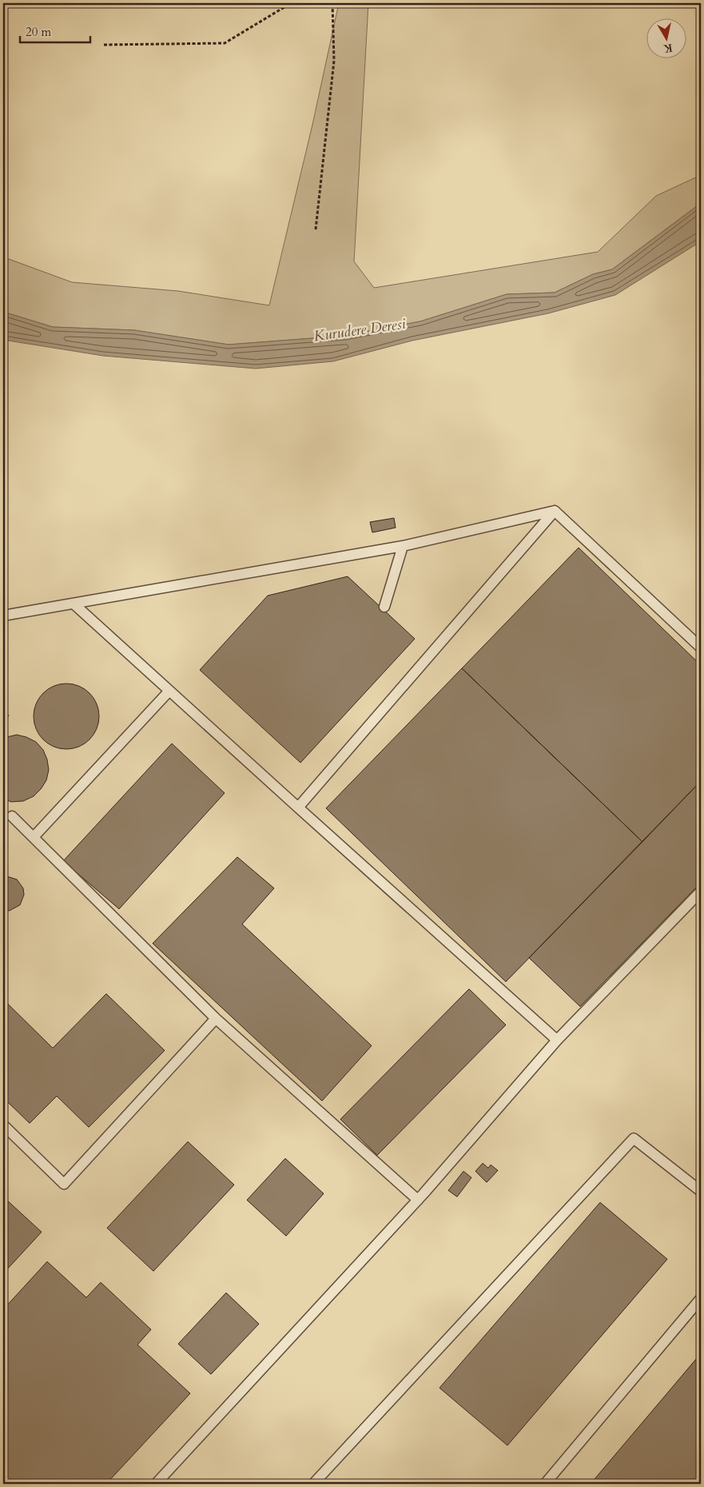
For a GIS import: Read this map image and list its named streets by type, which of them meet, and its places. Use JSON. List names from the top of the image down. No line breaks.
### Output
{"water":["Kurudere Deresi"],"scale_bar":"20 m","north":"bottom"}
